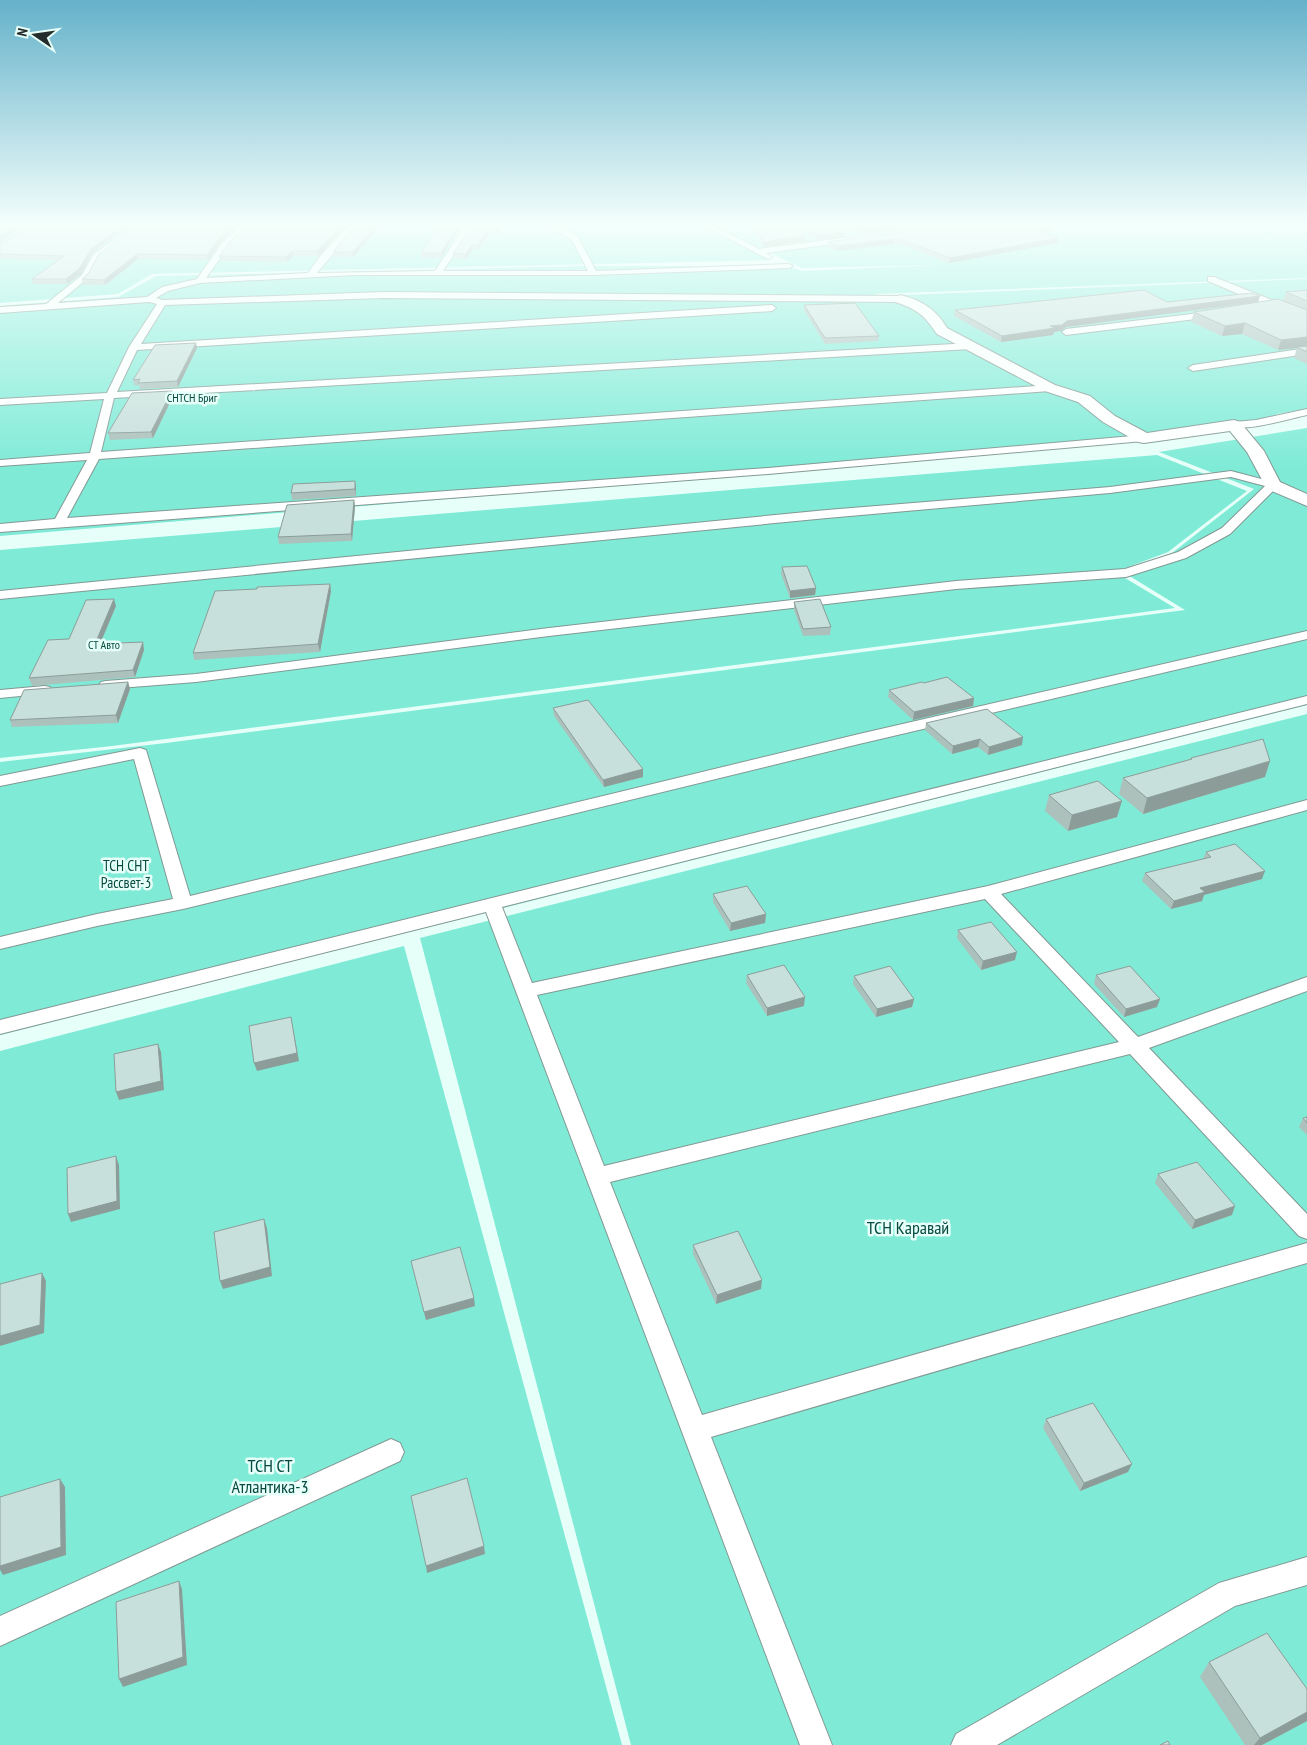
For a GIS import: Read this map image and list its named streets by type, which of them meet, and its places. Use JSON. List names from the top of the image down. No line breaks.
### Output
{"parks":["СНТСН Бриг","СТ Авто","ТСН СНТ Рассвет-3","ТСН Каравай","ТСН СТ Атлантика-3"],"north":"left"}
